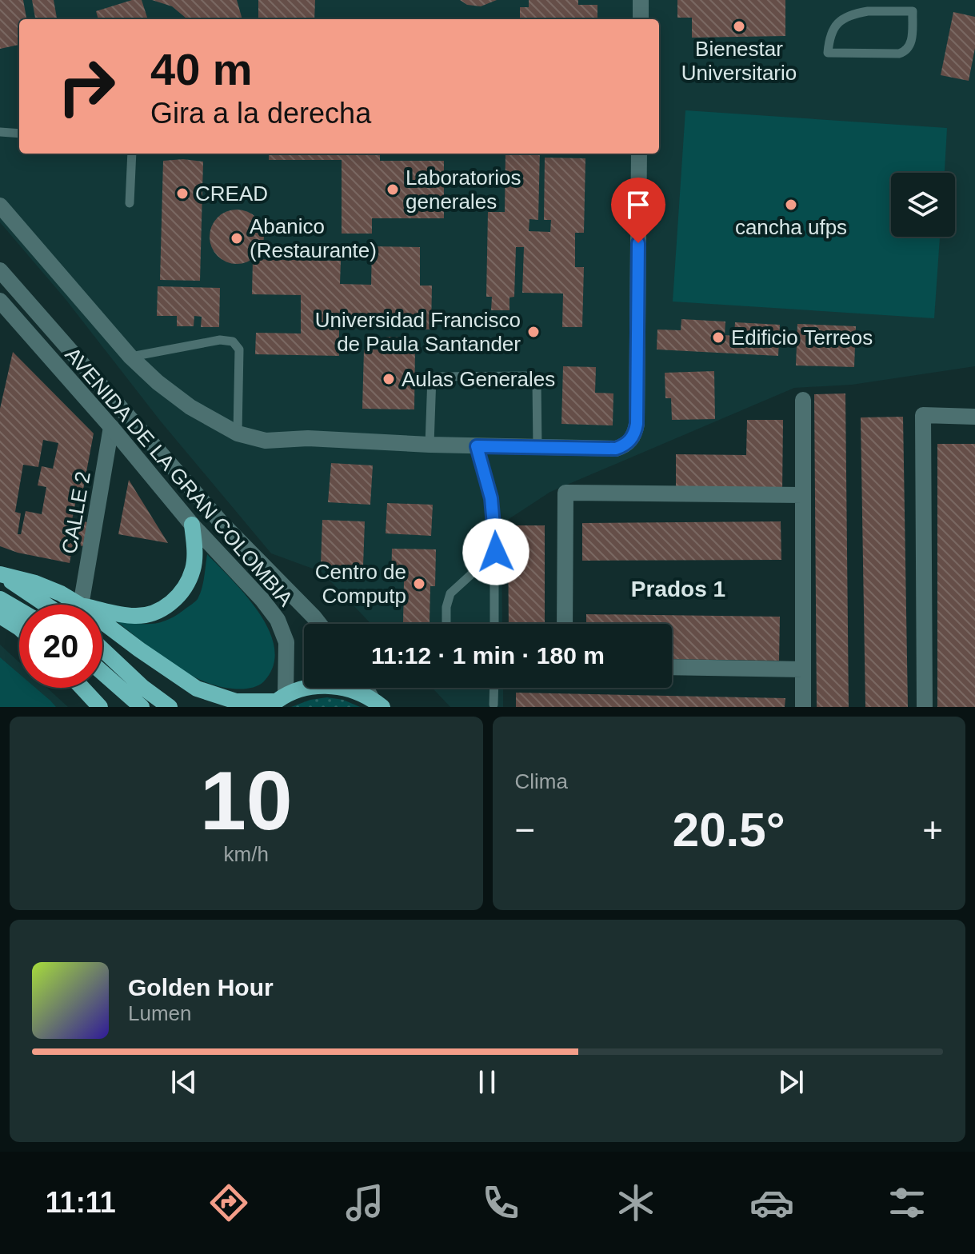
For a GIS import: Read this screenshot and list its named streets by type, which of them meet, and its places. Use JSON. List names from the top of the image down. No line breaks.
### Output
{"streets":{"street":["AVENIDA DE LA GRAN COLOMBIA","CALLE 2"]},"crossings":[["AVENIDA DE LA GRAN COLOMBIA","CALLE 2"]],"districts":["Prados 1"],"places":["Bienestar Universitario","Laboratorios generales","CREAD","cancha ufps","Abanico (Restaurante)","Universidad Francisco de Paula Santander","Edificio Terreos","Aulas Generales","Centro de Computp"],"page":{"turn":["40 m","Gira a la derecha"],"limit":"20","trip":"11:12 · 1 min · 180 m","tile":[["10","km/h"],"Clima"],"heat":["−","20.5°","+"],"song":["Golden Hour","Lumen"],"tabs":"11:11"}}
